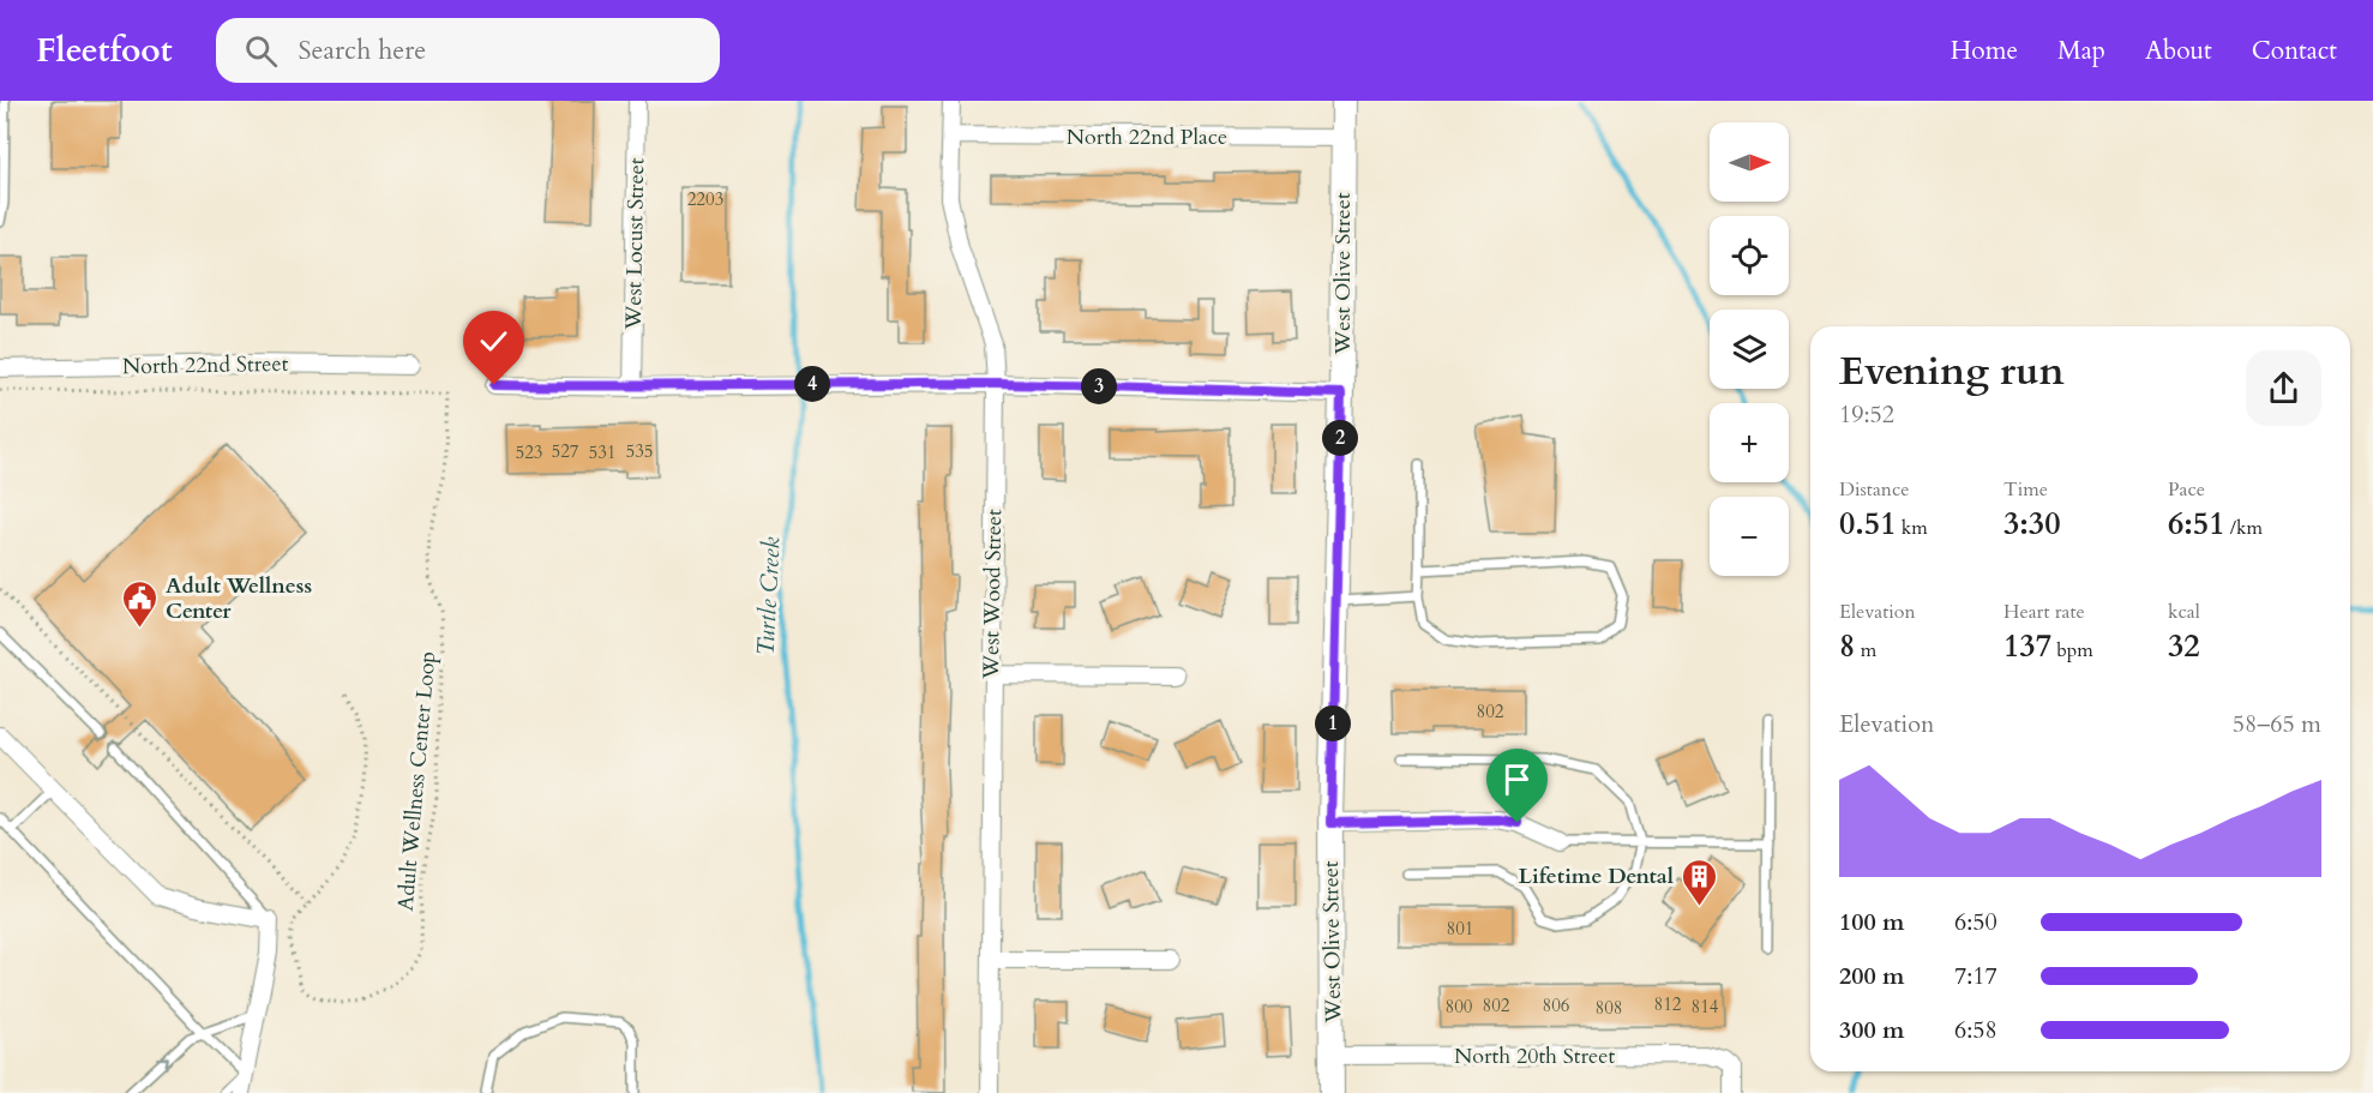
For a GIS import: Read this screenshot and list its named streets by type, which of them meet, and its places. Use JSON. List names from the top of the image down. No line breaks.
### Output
{"streets":{"main road":["West Olive Street"],"street":["North 22nd Place","West Locust Street","North 22nd Street","West Wood Street","North 20th Street"],"path":["Adult Wellness Center Loop"]},"crossings":[["North 22nd Place","West Olive Street"],["North 22nd Place","West Wood Street"],["West Olive Street","North 20th Street"]],"water":["Turtle Creek"],"places":{"public building":["Adult Wellness Center"],"building":["Lifetime Dental"]},"house_numbers":["2203","527","535","523","531","802","801","812","802","806","800","814","808"],"north":"right","page":{"header":"Fleetfoot","search":"Search here","nav":["Home","Map","About","Contact"],"map_buttons":["+","−"],"heading":["Evening run","19:52"],"pins":["4","3","2","1"],"stats":[["Distance","0.51 km"],["Time","3:30"],["Pace","6:51 /km"],["Elevation","8 m"],["Heart rate","137 bpm"],["kcal","32"]],"chart":["Elevation","58–65 m"],"list":[{"name":"100 m","note":"6:50"},{"name":"200 m","note":"7:17"},{"name":"300 m","note":"6:58"}]}}
